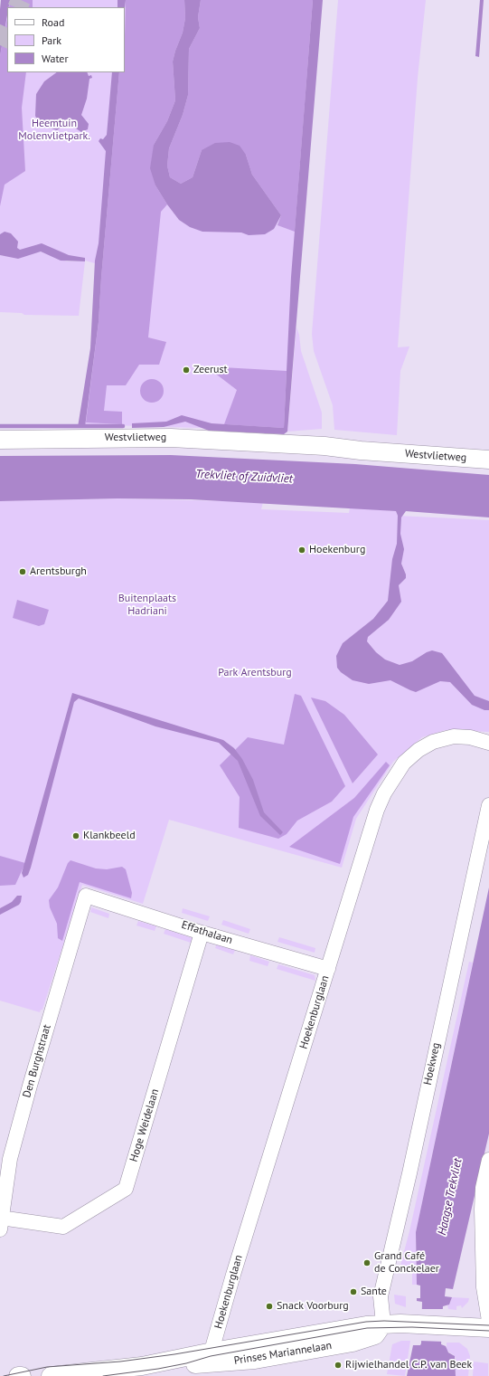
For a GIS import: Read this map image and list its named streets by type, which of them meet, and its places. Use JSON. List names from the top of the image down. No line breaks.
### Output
{"streets":{"street":["Westvlietweg","Effathalaan","Hoekenburglaan","Den Burghstraat","Hoekweg","Hoge Weidelaan","Prinses Mariannelaan"]},"crossings":[["Effathalaan","Hoekenburglaan"],["Effathalaan","Den Burghstraat"],["Effathalaan","Hoge Weidelaan"],["Hoekenburglaan","Prinses Mariannelaan"],["Den Burghstraat","Hoge Weidelaan"],["Hoekweg","Prinses Mariannelaan"]],"water":["Trekvliet of Zuidvliet","Haagse Trekvliet"],"parks":["Heemtuin Molenvlietpark.","Buitenplaats Hadriani","Park Arentsburg"],"places":["Zeerust","Hoekenburg","Arentsburgh","Klankbeeld","Grand Café de Conckelaer","Sante","Snack Voorburg","Rijwielhandel C.P. van Beek"],"legend":["Road","Park","Water"]}
